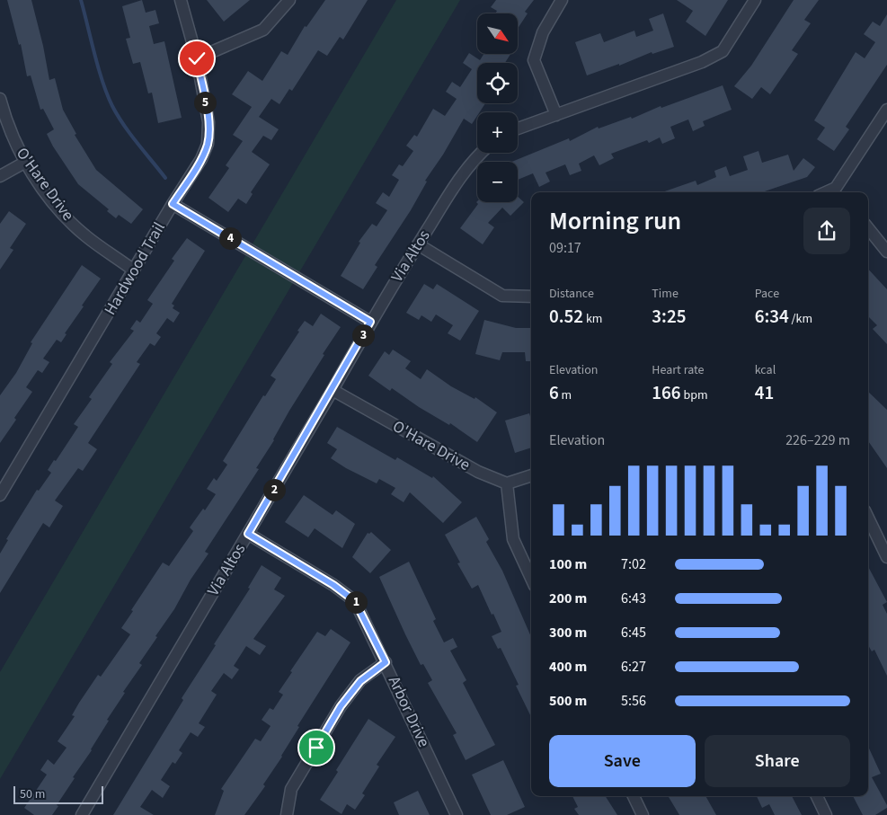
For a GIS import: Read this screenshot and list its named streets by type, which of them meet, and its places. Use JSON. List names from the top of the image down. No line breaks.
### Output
{"streets":{"street":["O'Hare Drive","Via Altos","Hardwood Trail","Arbor Drive"]},"crossings":[["O'Hare Drive","Via Altos"],["O'Hare Drive","Hardwood Trail"],["Via Altos","Arbor Drive"]],"scale_bar":"50 m","north":"bottom right","page":{"map_buttons":["+","−"],"pins":["5","4","3","2","1"],"heading":["Morning run","09:17"],"stats":[["Distance","0.52 km"],["Time","3:25"],["Pace","6:34 /km"],["Elevation","6 m"],["Heart rate","166 bpm"],["kcal","41"]],"chart":["Elevation","226–229 m"],"list":[{"name":"100 m","note":"7:02"},{"name":"200 m","note":"6:43"},{"name":"300 m","note":"6:45"},{"name":"400 m","note":"6:27"},{"name":"500 m","note":"5:56"}],"buttons":["Save","Share"],"scale":"50 m"}}
